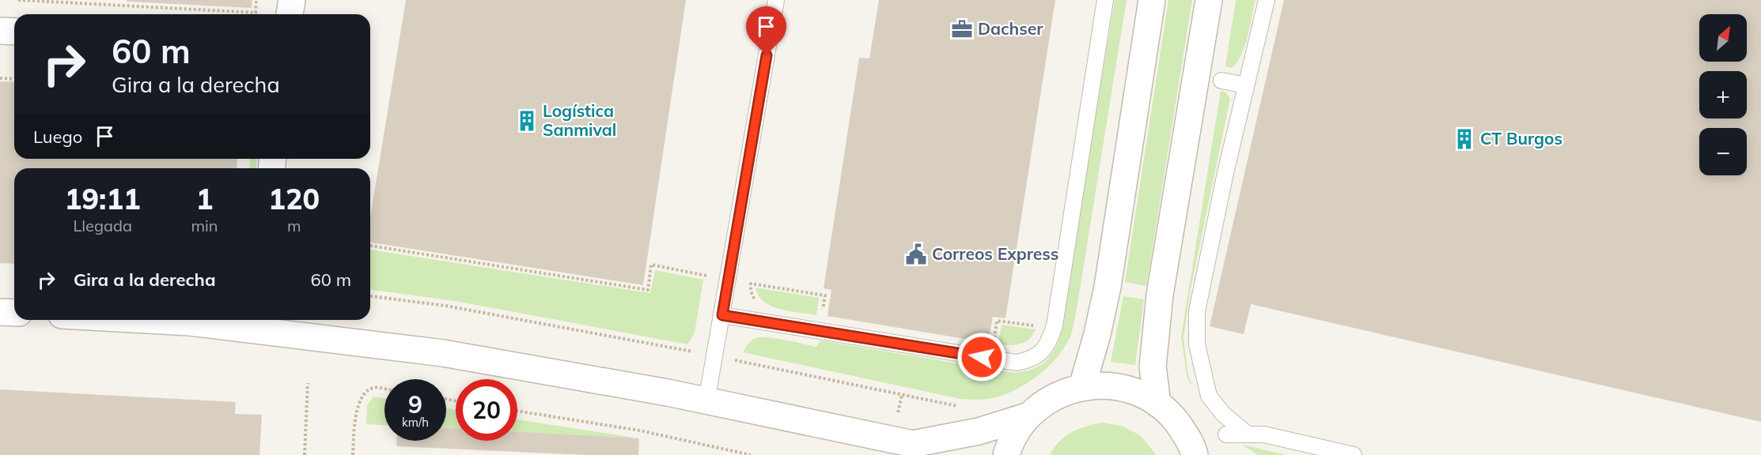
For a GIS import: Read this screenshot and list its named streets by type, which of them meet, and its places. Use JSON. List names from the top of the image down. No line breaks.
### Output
{"places":{"office":["Dachser"],"building":["Logística Sanmival","CT Burgos"],"public building":["Correos Express"]},"north":"top right","page":{"map_buttons":["+","−"],"turn":["60 m","Gira a la derecha"],"then":"Luego","eta":["19:11","Llegada","1","min","120","m"],"list":[{"name":"Gira a la derecha","value":"60 m"}],"speed":"9 km/h","limit":"20"}}
